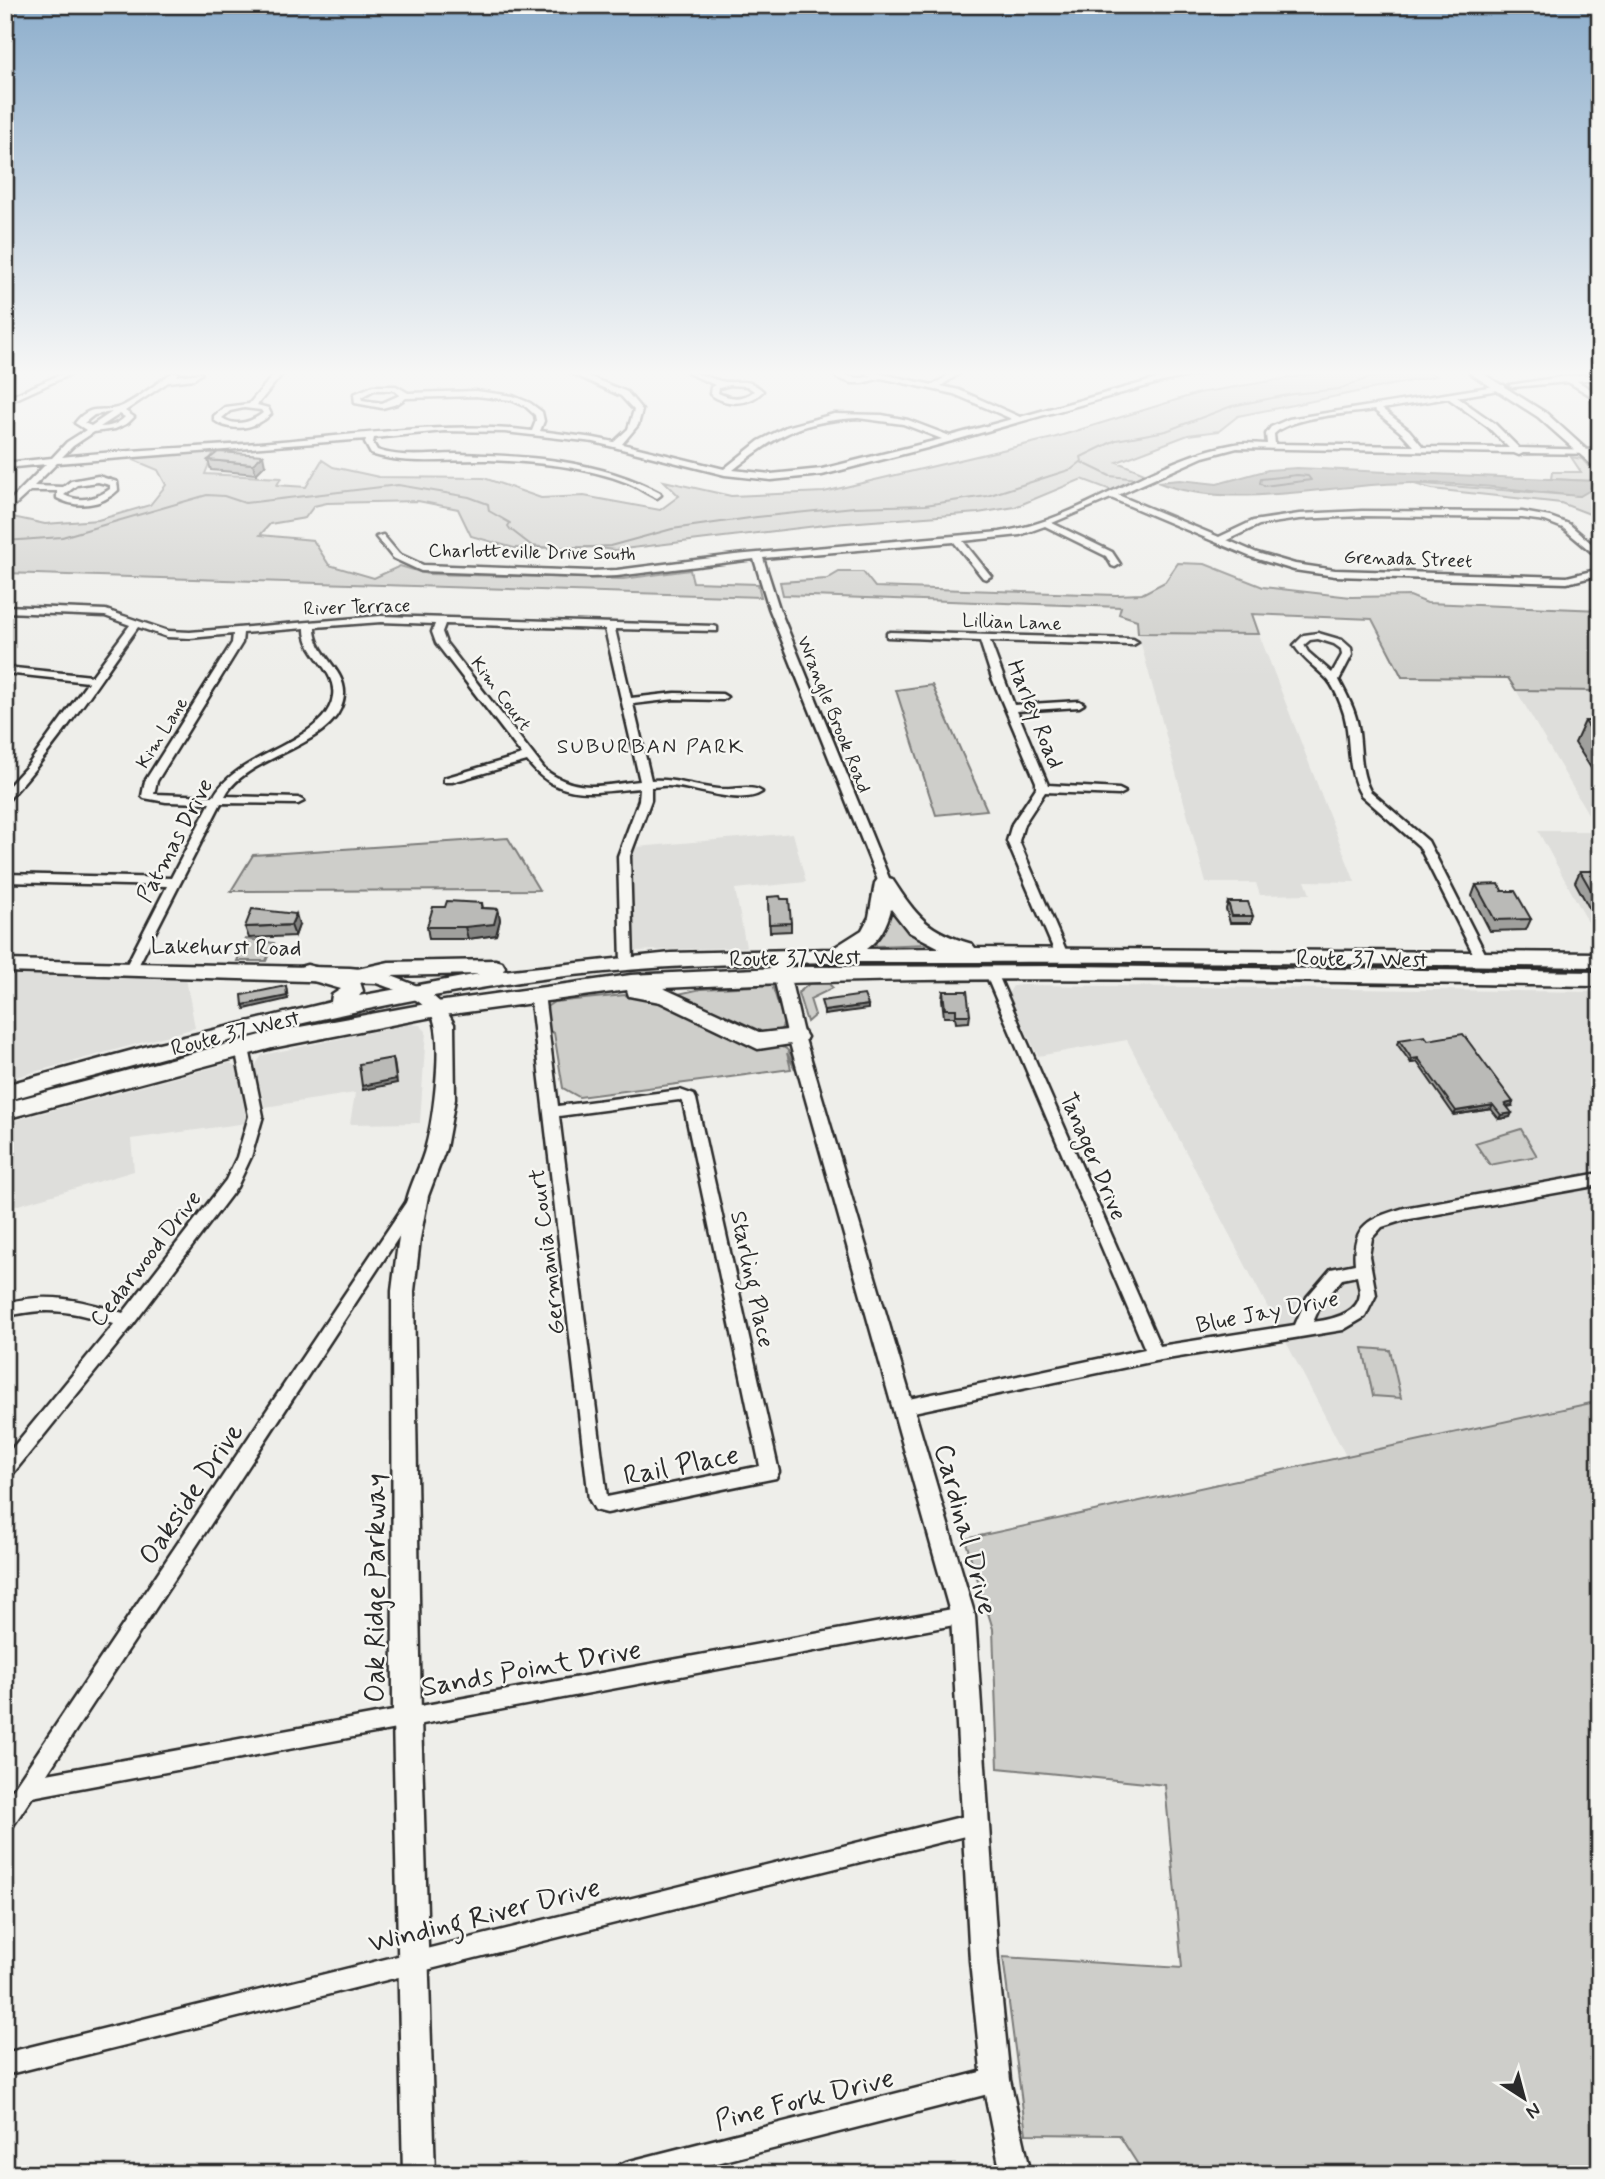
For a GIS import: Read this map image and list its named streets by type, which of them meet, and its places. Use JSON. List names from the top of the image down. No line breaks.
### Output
{"streets":{"highway":["Route 37 West"],"main road":["Lakehurst Road","Oak Ridge Parkway"],"street":["Charlotteville Drive South","Grenada Street","River Terrace","Lillian Lane","Kim Court","Wrangle Brook Road","Harley Road","Kim Lane","Patmas Drive","Tanager Drive","Germania Court","Cedarwood Drive","Starling Place","Blue Jay Drive","Rail Place","Oakside Drive","Cardinal Drive","Sands Point Drive","Winding River Drive","Pine Fork Drive"]},"crossings":[["Charlotteville Drive South","Grenada Street"],["Charlotteville Drive South","Wrangle Brook Road"],["River Terrace","Kim Court"],["River Terrace","Kim Lane"],["River Terrace","Patmas Drive"],["Lillian Lane","Harley Road"],["Harley Road","Route 37 West"],["Kim Lane","Patmas Drive"],["Patmas Drive","Lakehurst Road"],["Lakehurst Road","Route 37 West"],["Lakehurst Road","Oak Ridge Parkway"],["Route 37 West","Tanager Drive"],["Route 37 West","Germania Court"],["Route 37 West","Cedarwood Drive"],["Route 37 West","Cardinal Drive"],["Route 37 West","Oak Ridge Parkway"],["Tanager Drive","Blue Jay Drive"],["Germania Court","Starling Place"],["Germania Court","Rail Place"],["Starling Place","Rail Place"],["Blue Jay Drive","Cardinal Drive"],["Oakside Drive","Oak Ridge Parkway"],["Oakside Drive","Sands Point Drive"],["Cardinal Drive","Sands Point Drive"],["Cardinal Drive","Winding River Drive"],["Cardinal Drive","Pine Fork Drive"],["Oak Ridge Parkway","Sands Point Drive"],["Oak Ridge Parkway","Winding River Drive"]],"districts":["SUBURBAN PARK"],"north":"bottom right"}
